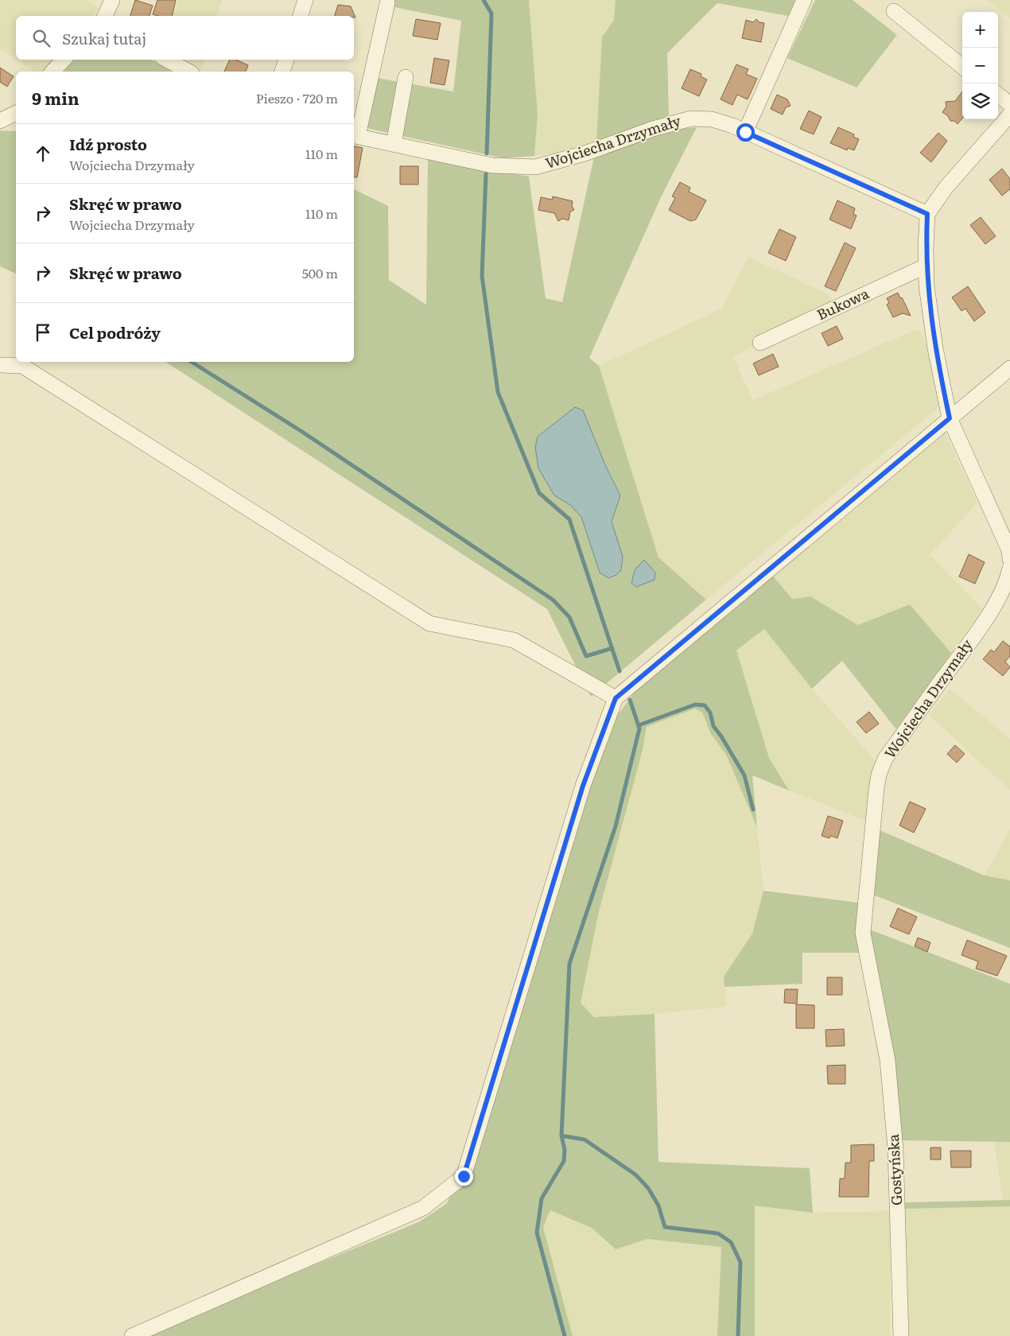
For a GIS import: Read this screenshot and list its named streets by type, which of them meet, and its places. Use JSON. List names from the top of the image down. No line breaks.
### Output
{"streets":{"street":["Wojciecha Drzymały","Bukowa","Gostyńska"]},"crossings":[["Wojciecha Drzymały","Gostyńska"]],"page":{"map_buttons":["+","−"],"search":"Szukaj tutaj","heading":["9 min","Pieszo · 720 m"],"list":[["Idź prosto","Wojciecha Drzymały","110 m"],["Skręć w prawo","Wojciecha Drzymały","110 m"],["Skręć w prawo","500 m"],"Cel podróży"]}}
